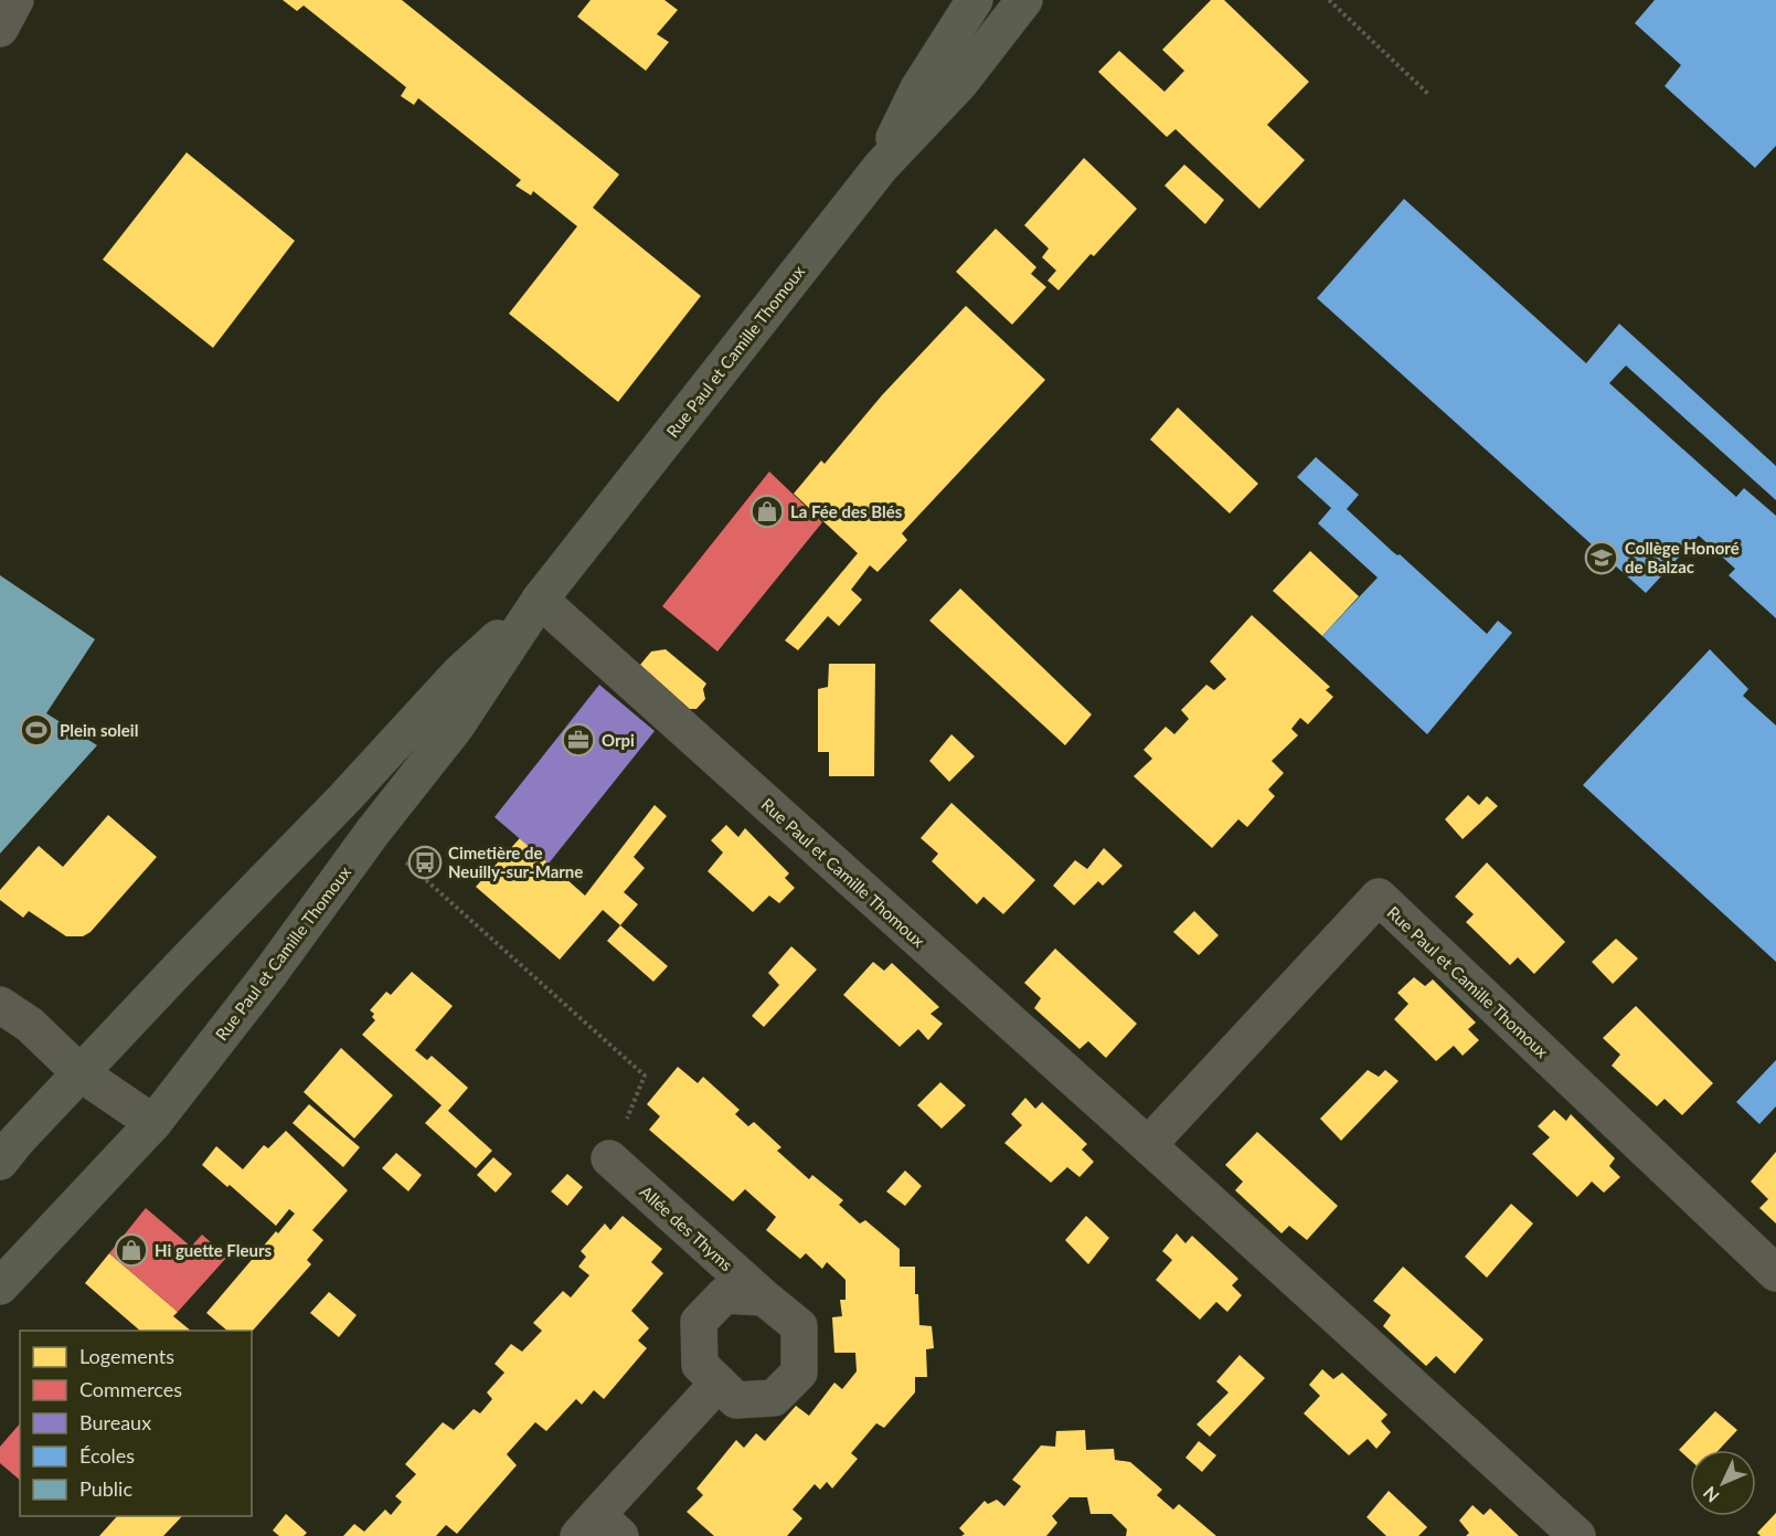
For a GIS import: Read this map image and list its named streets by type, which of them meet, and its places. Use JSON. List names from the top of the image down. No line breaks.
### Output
{"streets":{"main road":["Rue Paul et Camille Thomoux"],"street":["Allée des Thyms"]},"places":{"shop":["La Fée des Blés","Hi guette Fleurs"],"school or university":["Collège Honoré de Balzac"],"sports":["Plein soleil"],"office":["Orpi"],"bus stop":["Cimetière de Neuilly-sur-Marne"]},"legend":["Logements","Commerces","Bureaux","Écoles","Public"],"north":"bottom left"}
